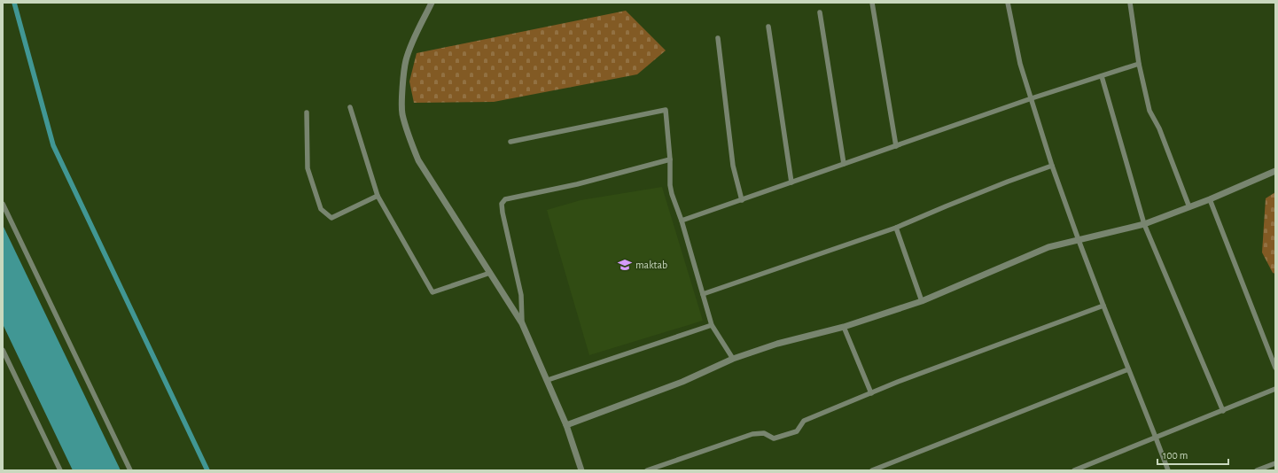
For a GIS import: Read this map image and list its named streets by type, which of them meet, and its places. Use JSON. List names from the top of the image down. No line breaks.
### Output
{"places":{"school or university":["maktab"]},"scale_bar":"100 m"}
